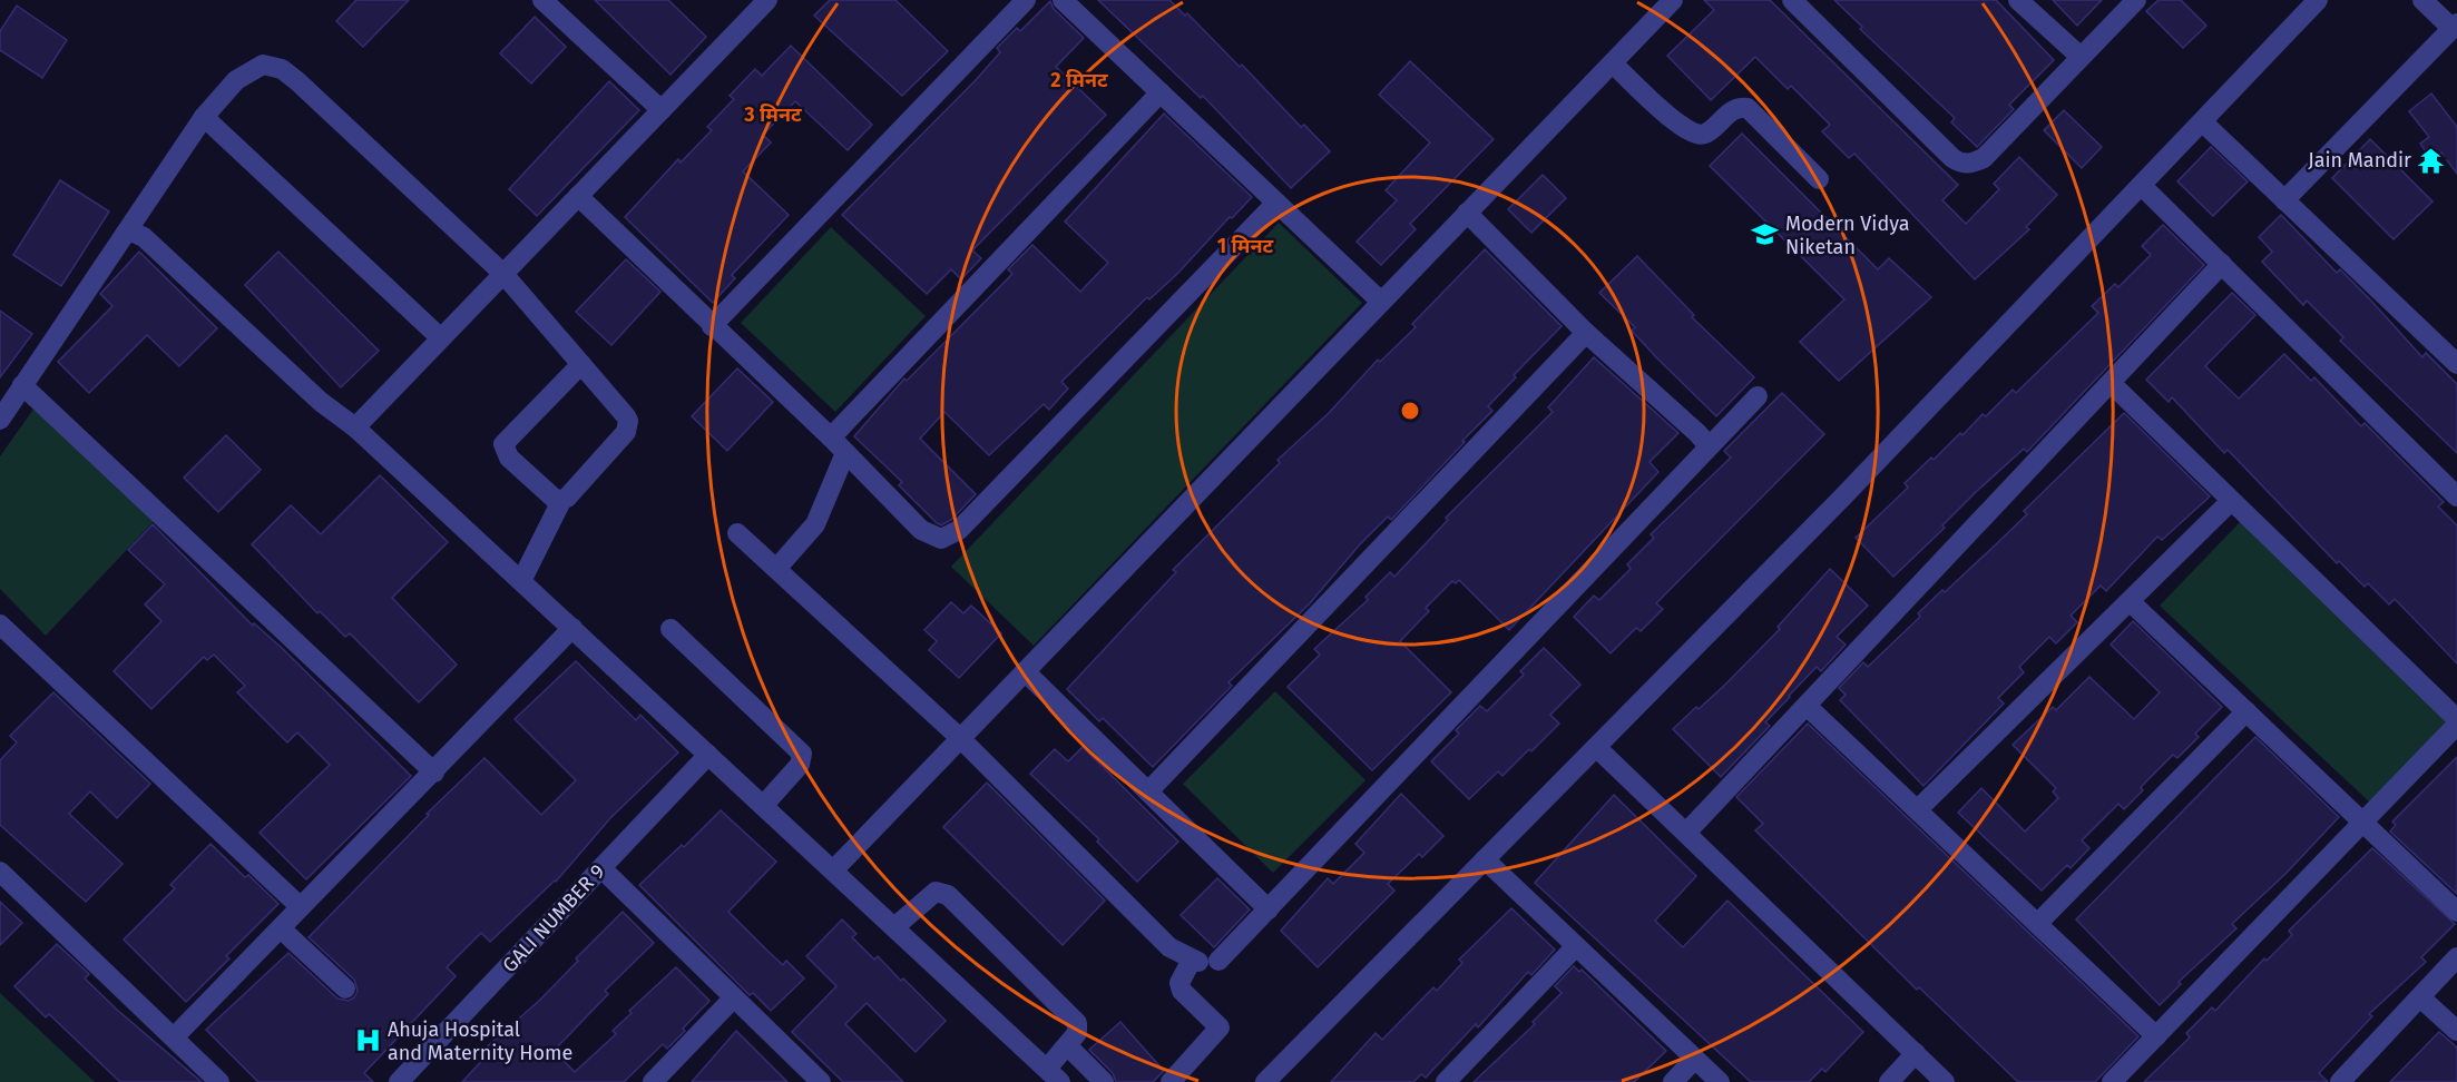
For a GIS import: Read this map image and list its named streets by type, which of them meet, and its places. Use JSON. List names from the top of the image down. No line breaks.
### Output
{"streets":{"street":["GALI NUMBER 9"]},"places":{"temple":["Jain Mandir"],"school or university":["Modern Vidya Niketan"],"hospital":["Ahuja Hospital and Maternity Home"]},"rings":["2 मिनट","3 मिनट","1 मिनट"]}
